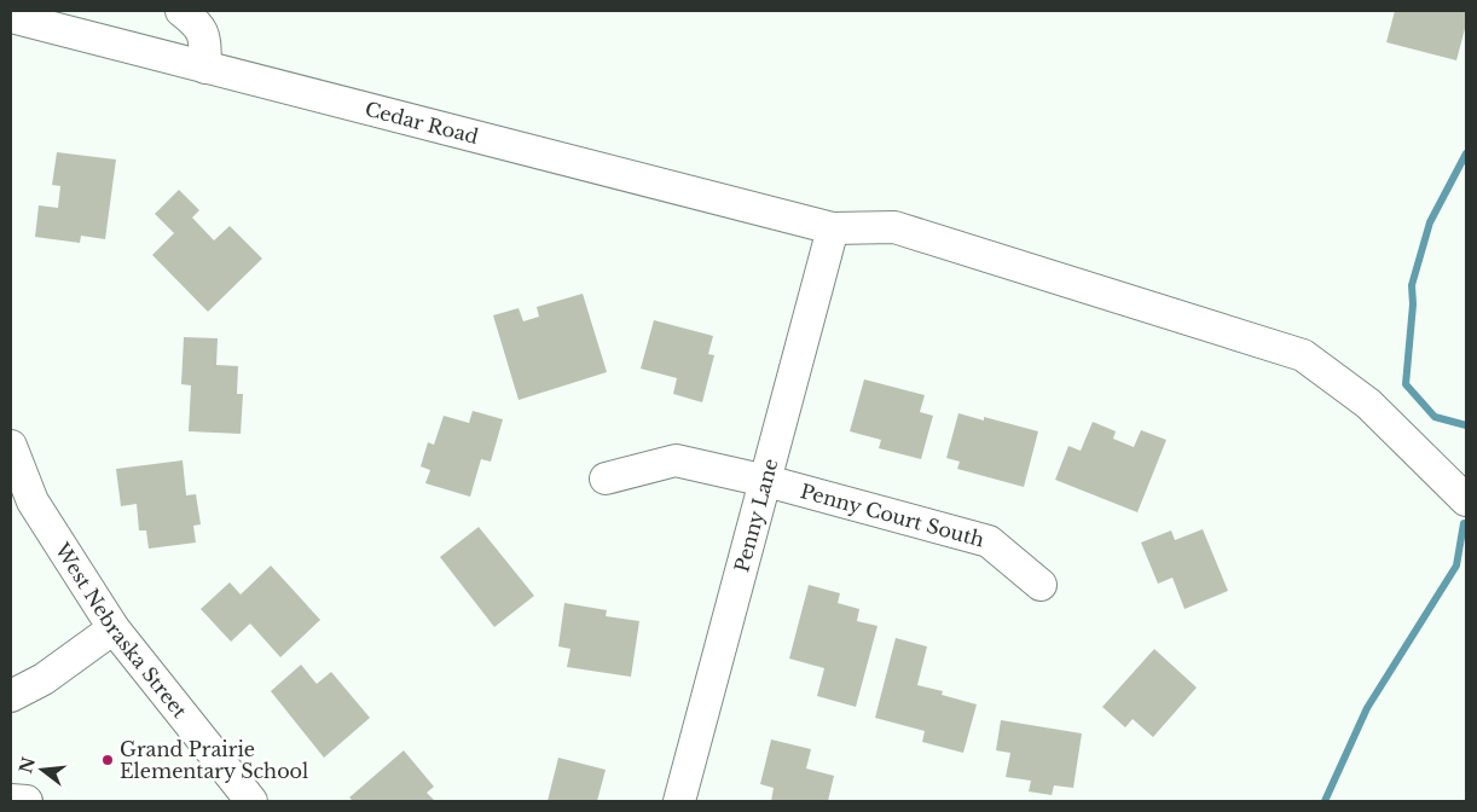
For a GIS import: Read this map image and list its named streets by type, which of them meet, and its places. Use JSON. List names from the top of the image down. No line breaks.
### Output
{"streets":{"street":["Cedar Road","Penny Lane","Penny Court South","West Nebraska Street"]},"crossings":[["Cedar Road","Penny Lane"],["Penny Lane","Penny Court South"]],"places":["Grand Prairie Elementary School"],"north":"left"}
